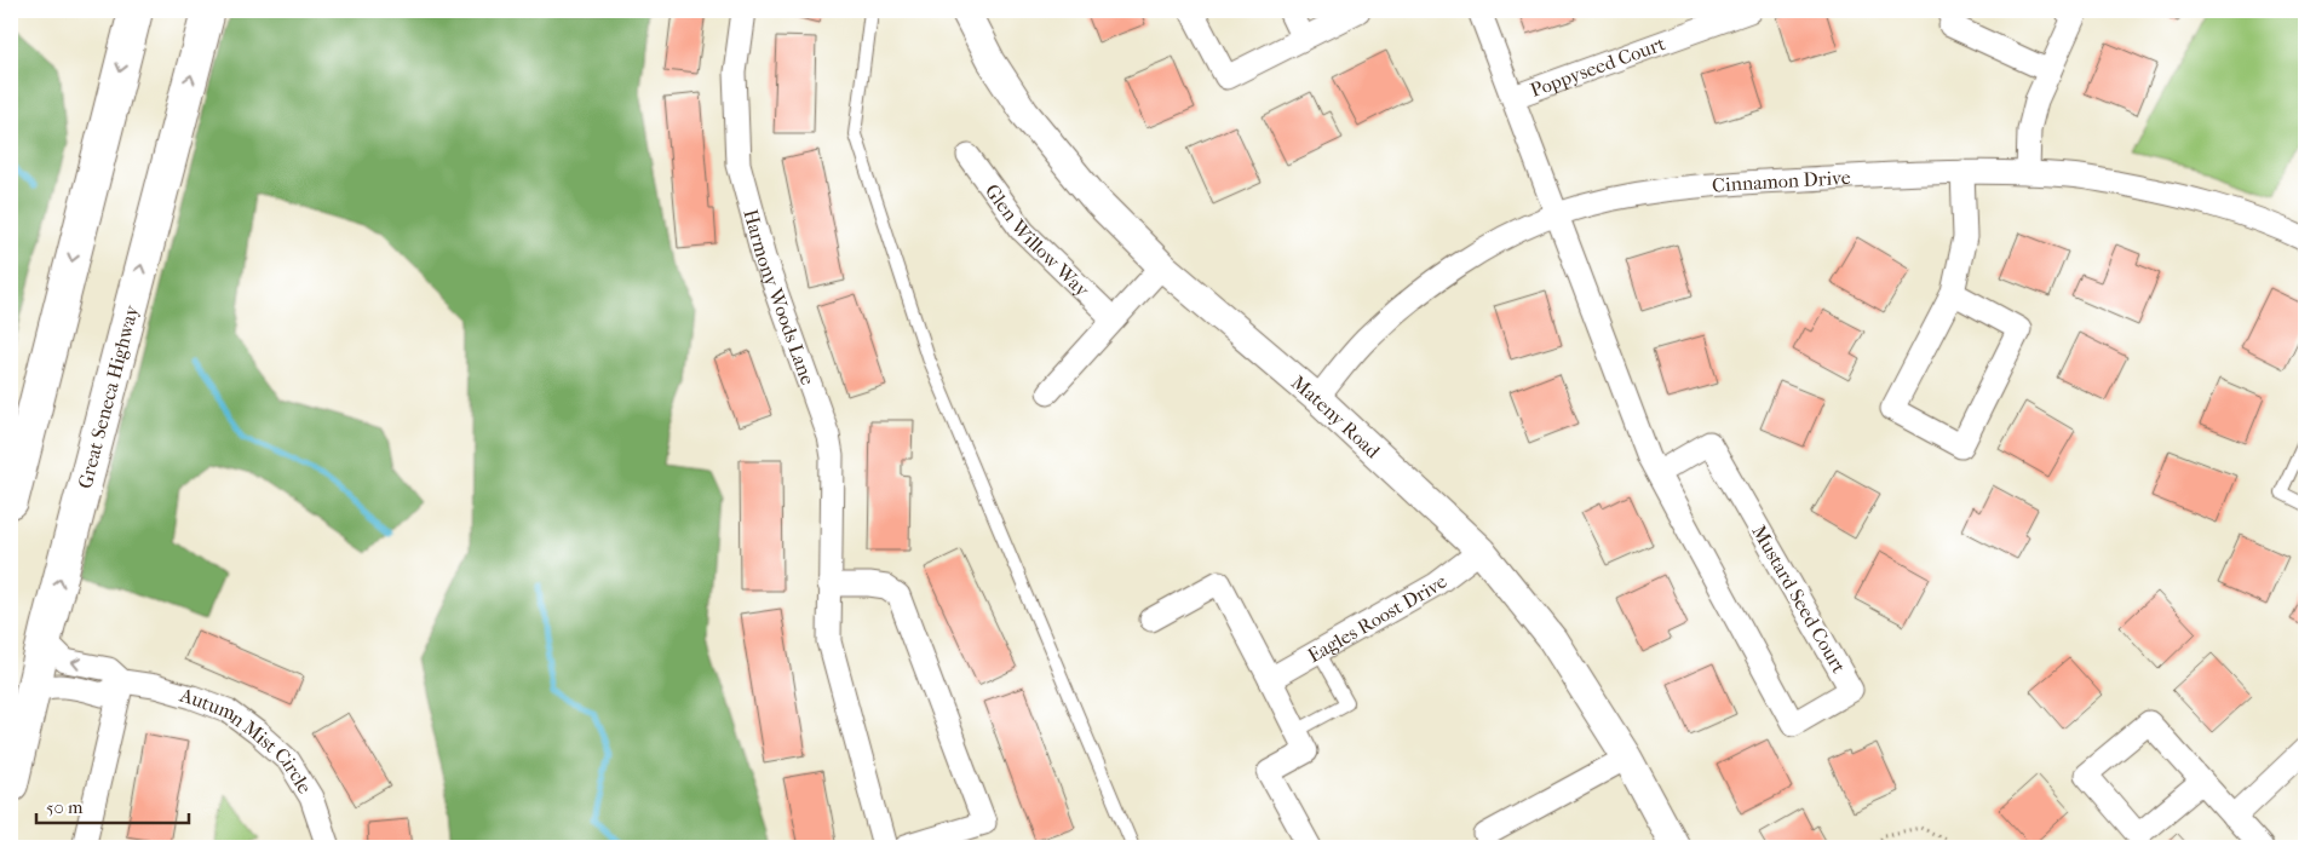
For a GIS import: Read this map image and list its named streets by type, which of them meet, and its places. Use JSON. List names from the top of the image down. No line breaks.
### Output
{"streets":{"main road":["Great Seneca Highway"],"street":["Poppyseed Court","Cinnamon Drive","Glen Willow Way","Harmony Woods Lane","Mateny Road","Mustard Seed Court","Eagles Roost Drive","Autumn Mist Circle"]},"crossings":[["Poppyseed Court","Mustard Seed Court"],["Cinnamon Drive","Mateny Road"],["Cinnamon Drive","Mustard Seed Court"],["Great Seneca Highway","Autumn Mist Circle"],["Mateny Road","Eagles Roost Drive"]],"scale_bar":"50 m"}
